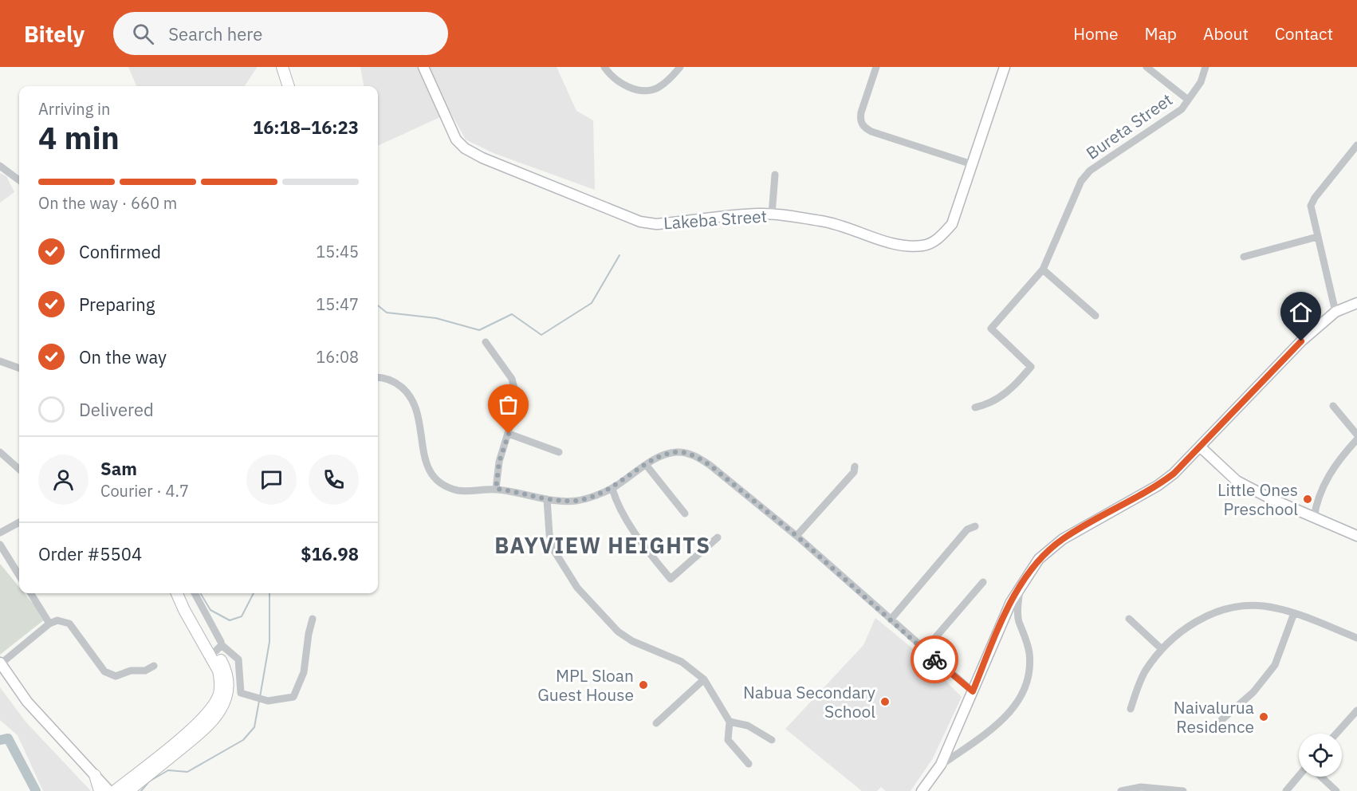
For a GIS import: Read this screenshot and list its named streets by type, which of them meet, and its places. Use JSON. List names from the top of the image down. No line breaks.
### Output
{"streets":{"main road":["Lakeba Street"],"street":["Bureta Street"]},"districts":["BAYVIEW HEIGHTS"],"places":["Little Ones Preschool","MPL Sloan Guest House","Nabua Secondary School","Naivalurua Residence"],"page":{"header":"Bitely","search":"Search here","nav":["Home","Map","About","Contact"],"heading":["4 min","Arriving in","16:18–16:23"],"panel":["Sam","Courier · 4.7","Order #5504","$16.98"],"bar":"On the way · 660 m","list":[["Confirmed","15:45"],["Preparing","15:47"],["On the way","16:08"],"Delivered"]}}
